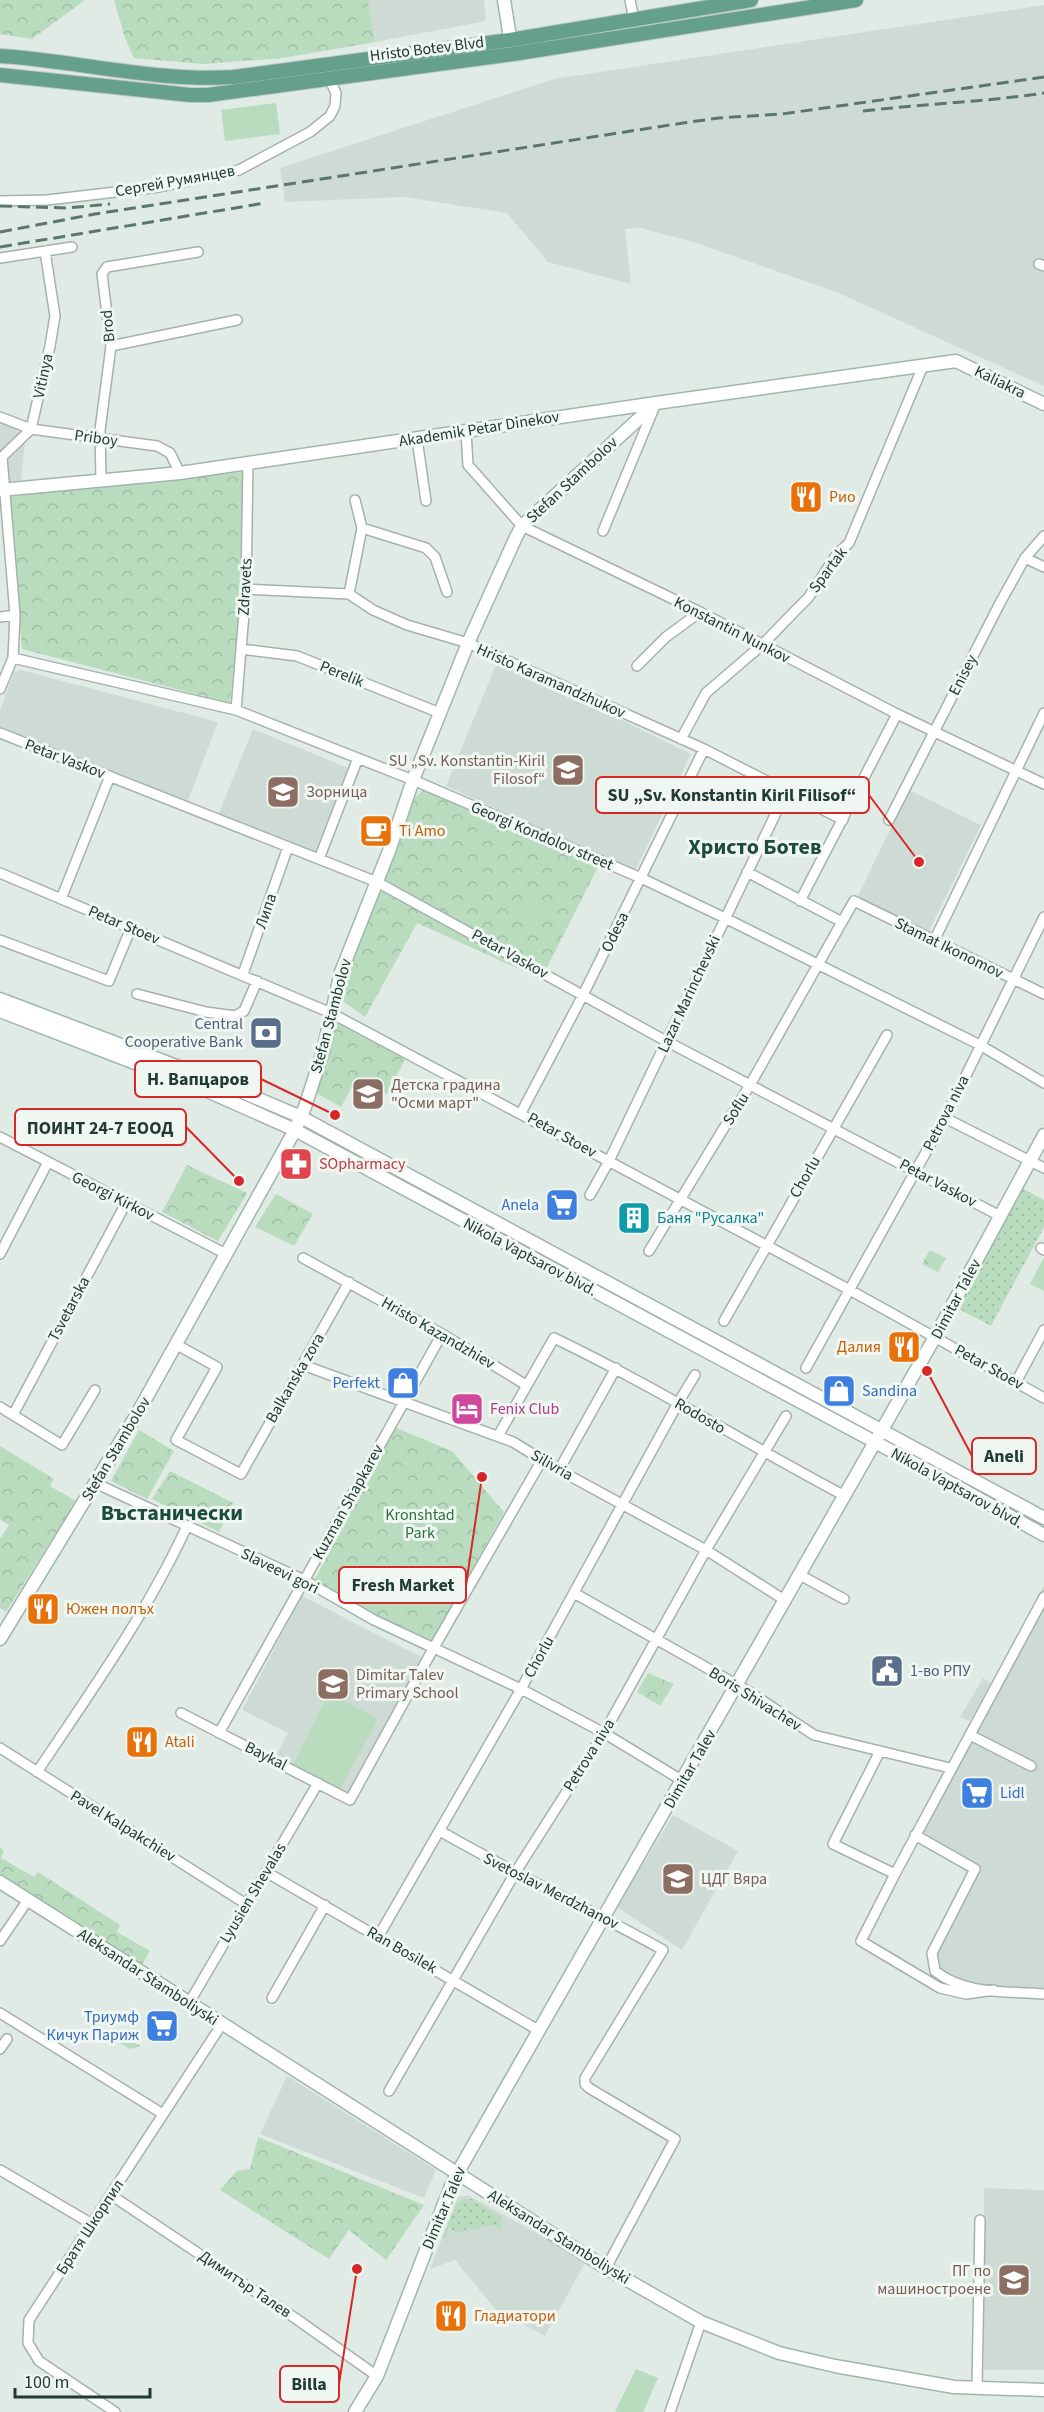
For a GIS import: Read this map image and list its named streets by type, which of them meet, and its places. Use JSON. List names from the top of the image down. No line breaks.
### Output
{"streets":{"main road":["Hristo Botev Blvd"],"street":["Сергей Румянцев","Brod","Vitinya","Kaliakra","Akademik Petar Dinekov","Priboy","Stefan Stambolov","Spartak","Zdravets","Konstantin Nunkov","Perelik","Enisey","Hristo Karamandzhukov","Petar Vaskov","Georgi Kondolov street","Липа","Petar Stoev","Odesa","Stamat Ikonomov","Lazar Marinchevski","Soflu","Petrova niva","Chorlu","Georgi Kirkov","Nikola Vaptsarov blvd.","Dimitar Talev","Tsvetarska","Hristo Kazandzhiev","Balkanska zora","Rodosto","Silivria","Kuzman Shapkarev","Slaveevi gori","Boris Shivachev","Baykal","Pavel Kalpakchiev","Svetoslav Merdzhanov","Lyusien Shevalas","Ran Bosilek","Aleksandar Stamboliyski","Братя Шкорпил","Димитър Талев"]},"crossings":[["Hristo Botev Blvd","Сергей Румянцев"],["Brod","Akademik Petar Dinekov"],["Brod","Priboy"],["Vitinya","Priboy"],["Kaliakra","Akademik Petar Dinekov"],["Akademik Petar Dinekov","Priboy"],["Akademik Petar Dinekov","Stefan Stambolov"],["Akademik Petar Dinekov","Spartak"],["Akademik Petar Dinekov","Zdravets"],["Akademik Petar Dinekov","Konstantin Nunkov"],["Stefan Stambolov","Konstantin Nunkov"],["Stefan Stambolov","Perelik"],["Stefan Stambolov","Hristo Karamandzhukov"],["Stefan Stambolov","Petar Vaskov"],["Stefan Stambolov","Georgi Kondolov street"],["Stefan Stambolov","Petar Stoev"],["Stefan Stambolov","Georgi Kirkov"],["Stefan Stambolov","Nikola Vaptsarov blvd."],["Stefan Stambolov","Balkanska zora"],["Stefan Stambolov","Slaveevi gori"],["Spartak","Konstantin Nunkov"],["Spartak","Hristo Karamandzhukov"],["Zdravets","Perelik"],["Zdravets","Georgi Kondolov street"],["Konstantin Nunkov","Enisey"],["Hristo Karamandzhukov","Odesa"],["Hristo Karamandzhukov","Lazar Marinchevski"],["Petar Vaskov","Липа"],["Petar Vaskov","Odesa"],["Petar Vaskov","Lazar Marinchevski"],["Petar Vaskov","Soflu"],["Petar Vaskov","Petrova niva"],["Petar Vaskov","Chorlu"],["Petar Vaskov","Dimitar Talev"],["Georgi Kondolov street","Odesa"],["Georgi Kondolov street","Lazar Marinchevski"],["Georgi Kondolov street","Soflu"],["Georgi Kondolov street","Petrova niva"],["Липа","Petar Stoev"],["Petar Stoev","Odesa"],["Petar Stoev","Lazar Marinchevski"],["Petar Stoev","Soflu"],["Petar Stoev","Petrova niva"],["Petar Stoev","Chorlu"],["Petar Stoev","Dimitar Talev"],["Stamat Ikonomov","Soflu"],["Stamat Ikonomov","Petrova niva"],["Petrova niva","Rodosto"],["Petrova niva","Silivria"],["Petrova niva","Slaveevi gori"],["Petrova niva","Boris Shivachev"],["Petrova niva","Svetoslav Merdzhanov"],["Petrova niva","Ran Bosilek"],["Chorlu","Rodosto"],["Chorlu","Silivria"],["Chorlu","Slaveevi gori"],["Chorlu","Boris Shivachev"],["Chorlu","Svetoslav Merdzhanov"],["Chorlu","Ran Bosilek"],["Georgi Kirkov","Tsvetarska"],["Nikola Vaptsarov blvd.","Dimitar Talev"],["Dimitar Talev","Rodosto"],["Dimitar Talev","Silivria"],["Dimitar Talev","Slaveevi gori"],["Dimitar Talev","Boris Shivachev"],["Dimitar Talev","Svetoslav Merdzhanov"],["Dimitar Talev","Ran Bosilek"],["Dimitar Talev","Aleksandar Stamboliyski"],["Dimitar Talev","Димитър Талев"],["Hristo Kazandzhiev","Balkanska zora"],["Hristo Kazandzhiev","Rodosto"],["Hristo Kazandzhiev","Kuzman Shapkarev"],["Balkanska zora","Silivria"],["Silivria","Kuzman Shapkarev"],["Kuzman Shapkarev","Slaveevi gori"],["Kuzman Shapkarev","Baykal"],["Slaveevi gori","Baykal"],["Baykal","Lyusien Shevalas"],["Pavel Kalpakchiev","Lyusien Shevalas"],["Svetoslav Merdzhanov","Aleksandar Stamboliyski"],["Lyusien Shevalas","Ran Bosilek"],["Lyusien Shevalas","Aleksandar Stamboliyski"],["Aleksandar Stamboliyski","Братя Шкорпил"],["Братя Шкорпил","Димитър Талев"]],"districts":["Христо Ботев","Въстанически"],"parks":["Kronshtad Park"],"places":{"restaurant":["Рио","Далия","Южен полъх","Atali","Гладиатори"],"school or university":["SU „Sv. Konstantin-Kiril Filosof“","Зорница","Детска градина \"Осми март\"","Dimitar Talev Primary School","ЦДГ Вяра","ПГ по машиностроене"],"cafe":["Ti Amo"],"other":["SU „Sv. Konstantin Kiril Filisof“","Н. Вапцаров","ПОИНТ 24-7 ЕООД","Aneli","Fresh Market","Billa"],"bank":["Central Cooperative Bank"],"pharmacy":["SOpharmacy"],"supermarket":["Anela","Lidl","Триумф Кичук Париж"],"building":["Баня \"Русалка\""],"shop":["Perfekt","Sandina"],"hotel":["Fenix Club"],"public building":["1-во РПУ"]},"scale_bar":"100 m"}
